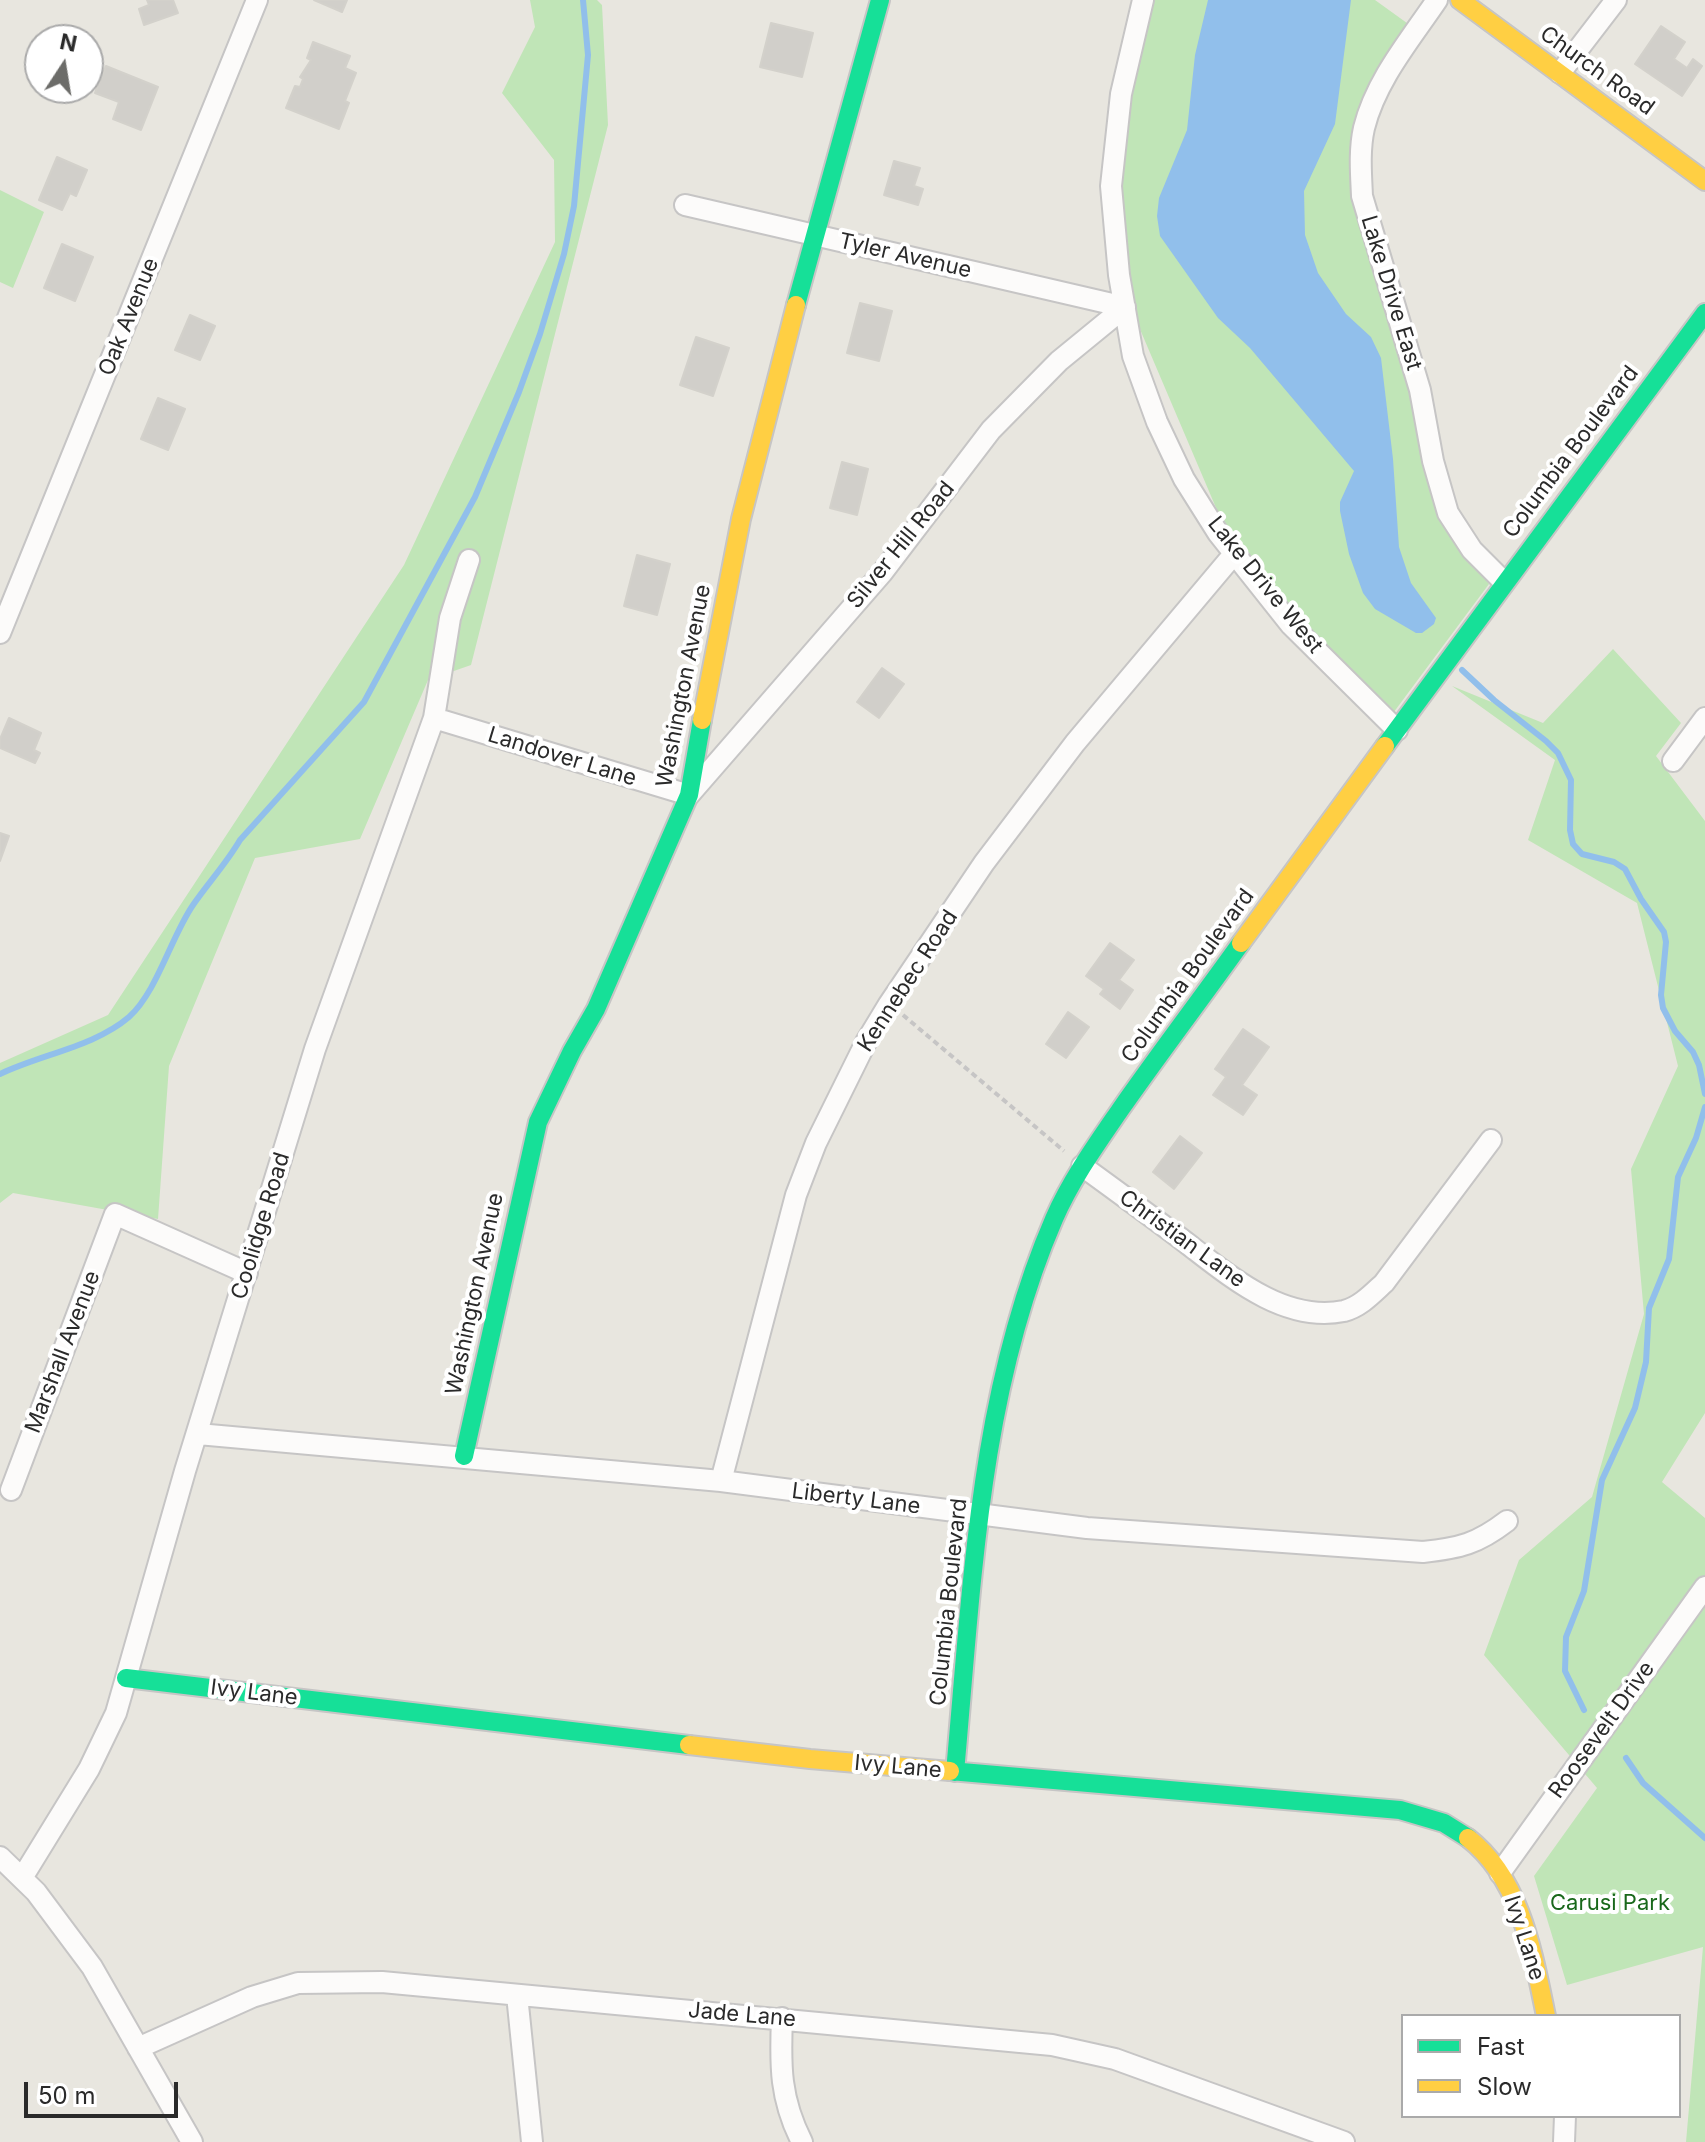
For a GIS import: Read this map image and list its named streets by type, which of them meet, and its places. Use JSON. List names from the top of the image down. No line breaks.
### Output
{"streets":{"street":["Church Road","Tyler Avenue","Lake Drive East","Oak Avenue","Columbia Boulevard","Silver Hill Road","Lake Drive West","Washington Avenue","Landover Lane","Kennebec Road","Coolidge Road","Christian Lane","Marshall Avenue","Liberty Lane","Ivy Lane","Roosevelt Drive","Jade Lane"]},"crossings":[["Tyler Avenue","Silver Hill Road"],["Tyler Avenue","Lake Drive West"],["Tyler Avenue","Washington Avenue"],["Lake Drive East","Columbia Boulevard"],["Columbia Boulevard","Lake Drive West"],["Columbia Boulevard","Christian Lane"],["Columbia Boulevard","Liberty Lane"],["Columbia Boulevard","Ivy Lane"],["Silver Hill Road","Lake Drive West"],["Silver Hill Road","Washington Avenue"],["Silver Hill Road","Landover Lane"],["Lake Drive West","Kennebec Road"],["Washington Avenue","Landover Lane"],["Washington Avenue","Liberty Lane"],["Landover Lane","Coolidge Road"],["Kennebec Road","Liberty Lane"],["Coolidge Road","Marshall Avenue"],["Coolidge Road","Liberty Lane"],["Coolidge Road","Ivy Lane"],["Ivy Lane","Roosevelt Drive"]],"parks":["Carusi Park"],"legend":["Fast","Slow"],"scale_bar":"50 m","north":"top"}
